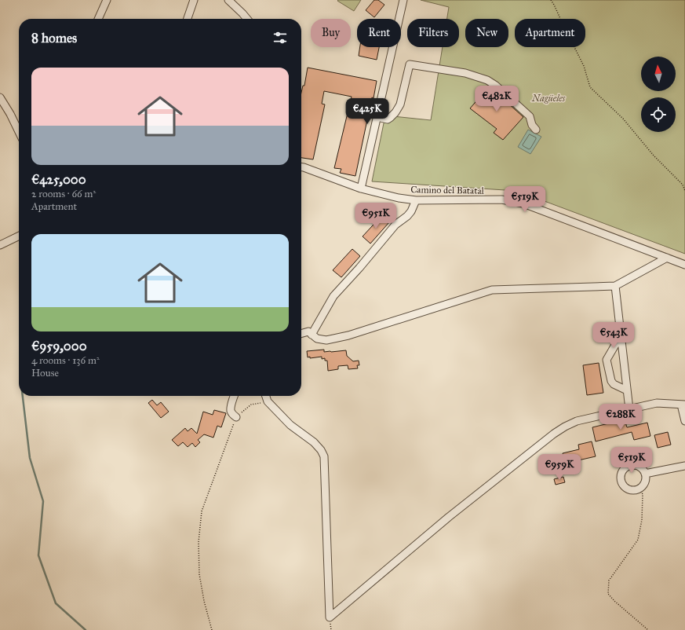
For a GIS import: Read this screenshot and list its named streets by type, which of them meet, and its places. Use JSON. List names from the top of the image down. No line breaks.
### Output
{"streets":{"street":["Camino del Batatal"]},"parks":["Nagüeles"],"north":"top","page":{"chip":["Buy","Rent","Filters","New","Apartment"],"heading":"8 homes","list":[{"name":"€425,000","note":"2 rooms · 66 m² · Apartment"},{"name":"€959,000","note":"4 rooms · 136 m² · House"}],"price":["€482K","€425K","€519K","€951K","€543K","€288K","€519K","€959K"]}}
